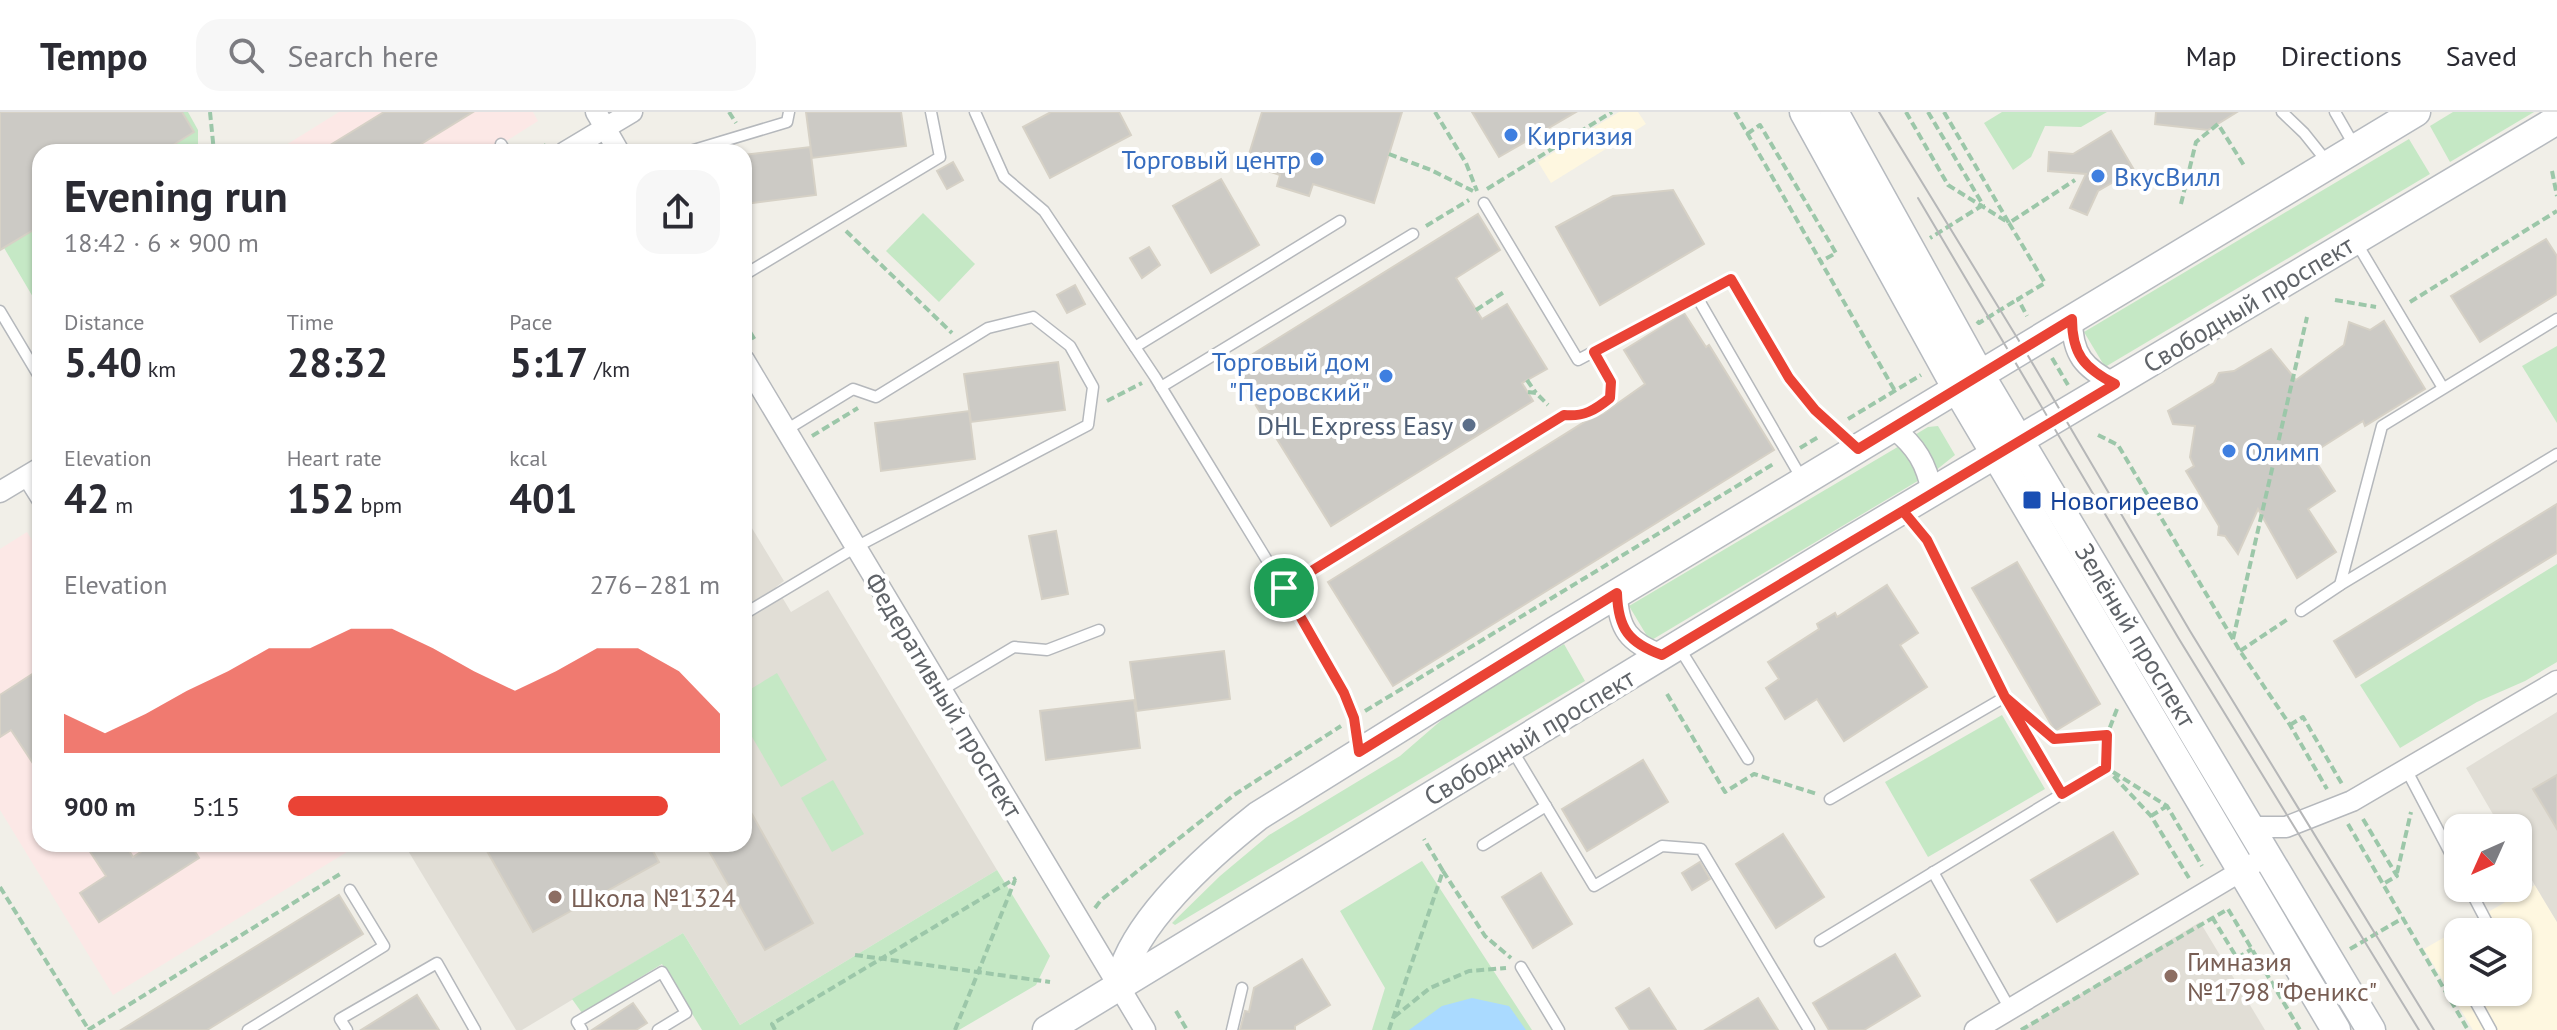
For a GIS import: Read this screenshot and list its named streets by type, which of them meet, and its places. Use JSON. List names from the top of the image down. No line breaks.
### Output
{"streets":{"main road":["Свободный проспект","Зелёный проспект"],"street":["Федеративный проспект"]},"crossings":[["Свободный проспект","Зелёный проспект"],["Свободный проспект","Федеративный проспект"]],"places":{"other":["Киргизия","Торговый центр","ВкусВилл","Торговый дом \"Перовский\"","DHL Express Easy","Олимп","Школа №1324","Гимназия №1798 \"Феникс\""],"transit":["Новогиреево"]},"north":"bottom left","page":{"header":"Tempo","search":"Search here","nav":["Map","Directions","Saved"],"heading":["Evening run","18:42 · 6 × 900 m"],"stats":[["Distance","5.40 km"],["Time","28:32"],["Pace","5:17 /km"],["Elevation","42 m"],["Heart rate","152 bpm"],["kcal","401"]],"chart":["Elevation","276–281 m"],"list":[{"name":"900 m","note":"5:15"}]}}
